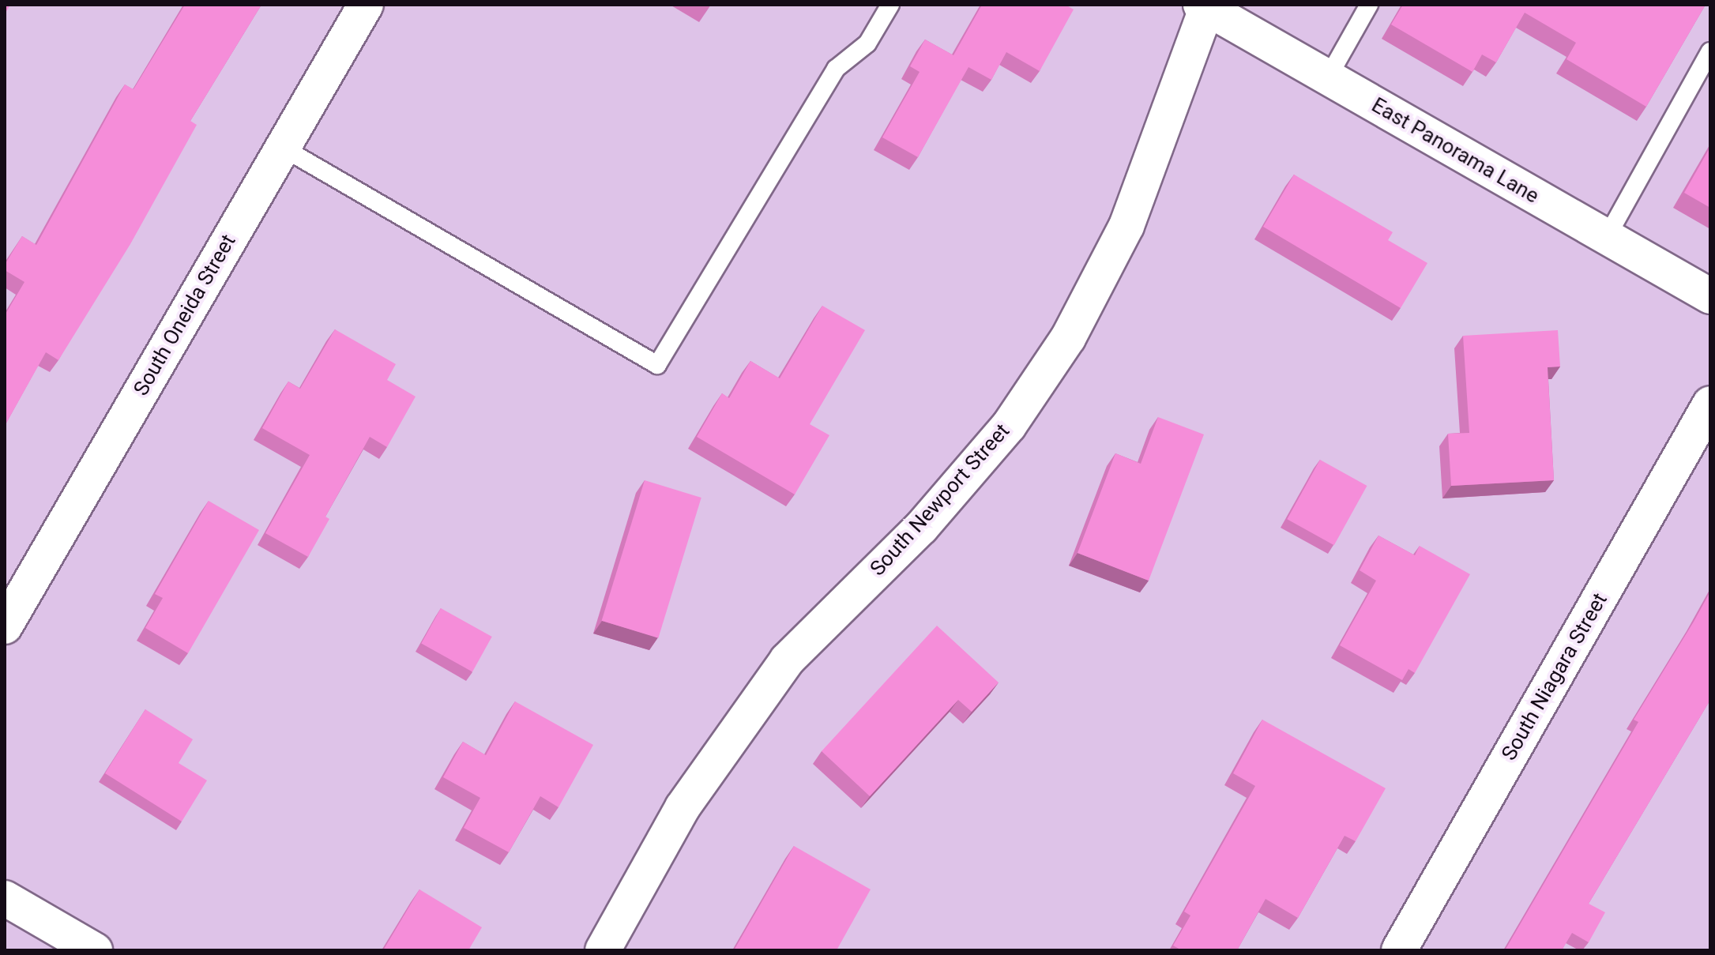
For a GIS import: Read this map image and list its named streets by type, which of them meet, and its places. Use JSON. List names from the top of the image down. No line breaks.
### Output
{"streets":{"street":["East Panorama Lane","South Oneida Street","South Newport Street","South Niagara Street"]},"crossings":[["East Panorama Lane","South Newport Street"]]}
